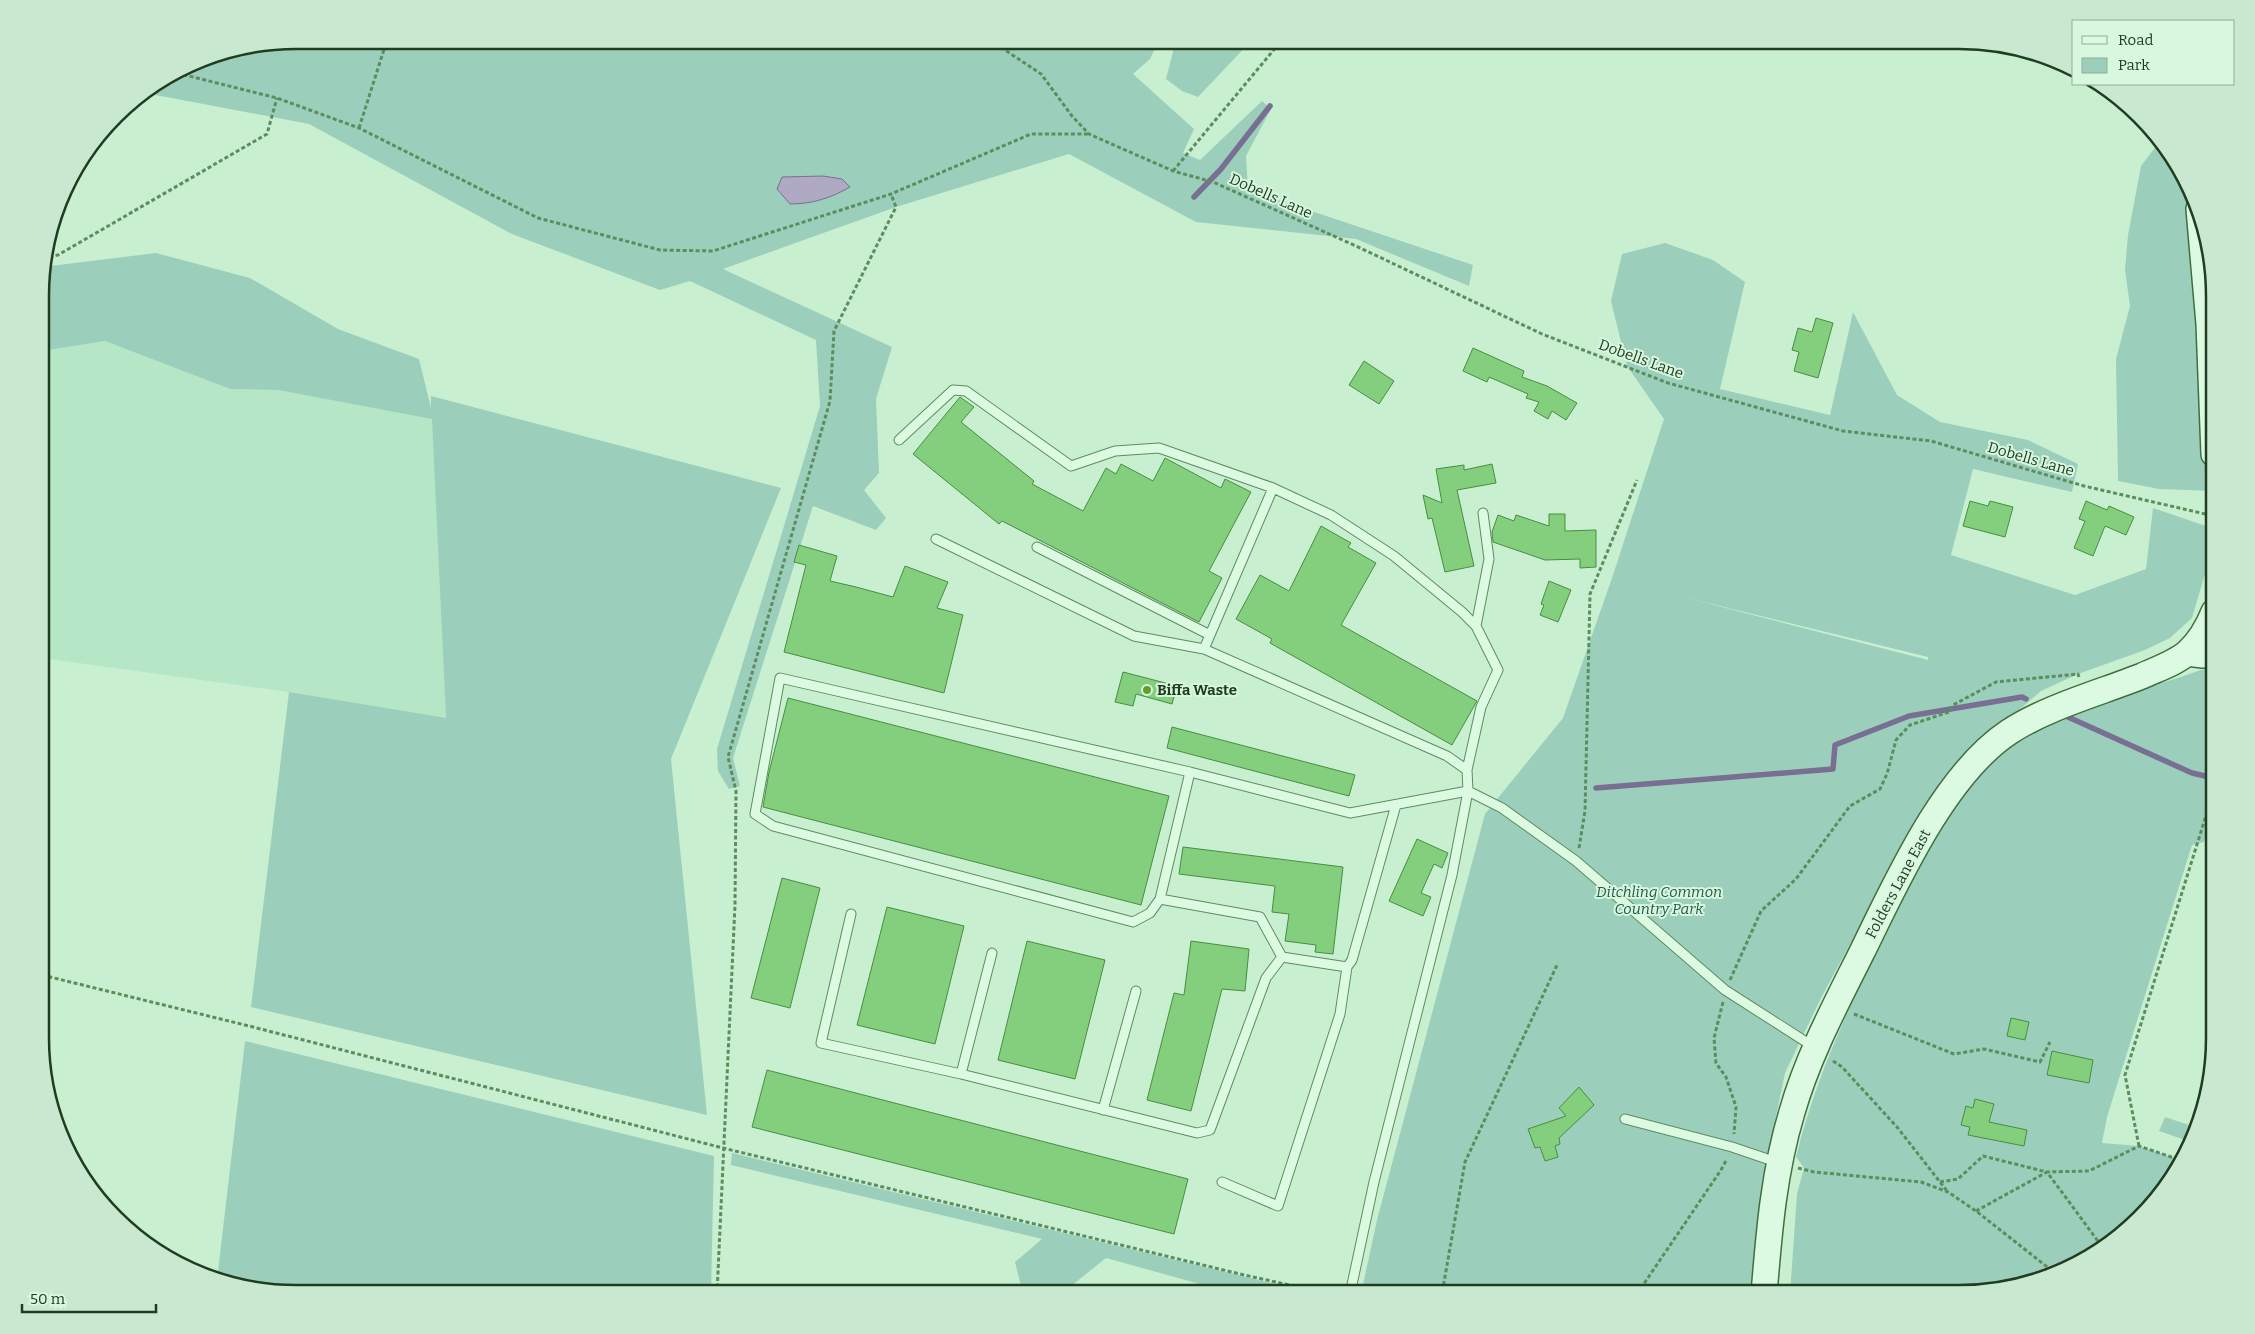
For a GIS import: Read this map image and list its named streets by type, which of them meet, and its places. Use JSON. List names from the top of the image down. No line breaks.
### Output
{"streets":{"street":["Folders Lane East"],"path":["Dobells Lane"]},"parks":["Ditchling Common Country Park"],"places":["Biffa Waste"],"legend":["Road","Park"],"scale_bar":"50 m"}
